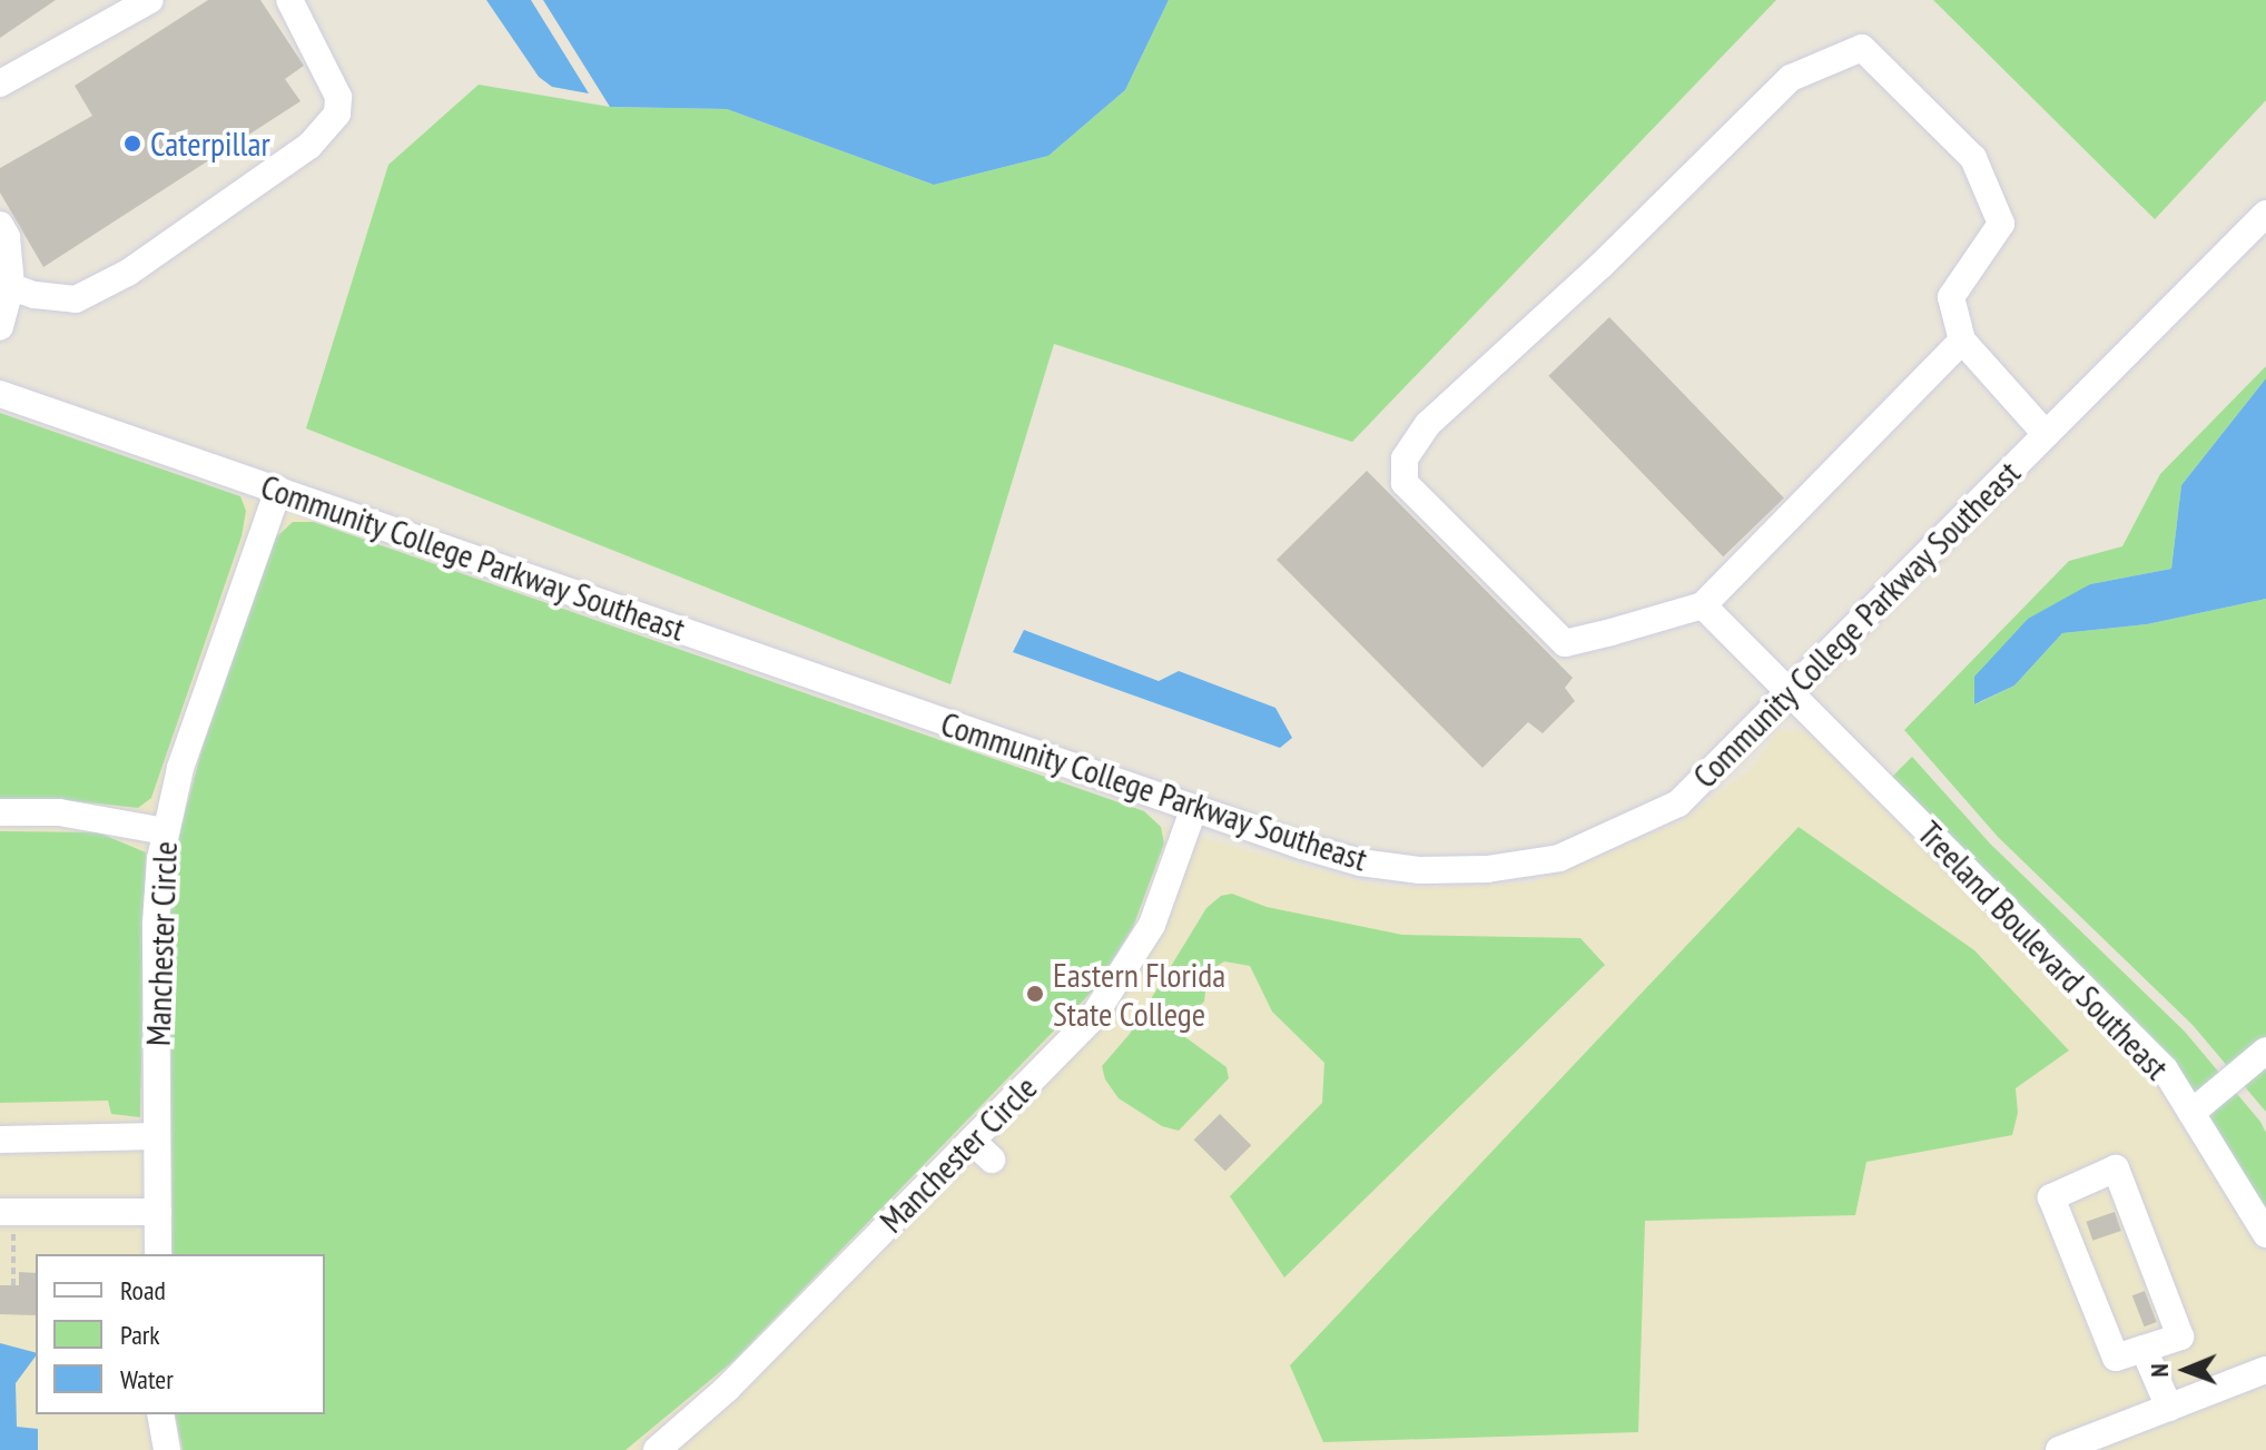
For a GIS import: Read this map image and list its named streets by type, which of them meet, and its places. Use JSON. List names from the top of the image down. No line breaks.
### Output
{"streets":{"street":["Community College Parkway Southeast","Manchester Circle","Treeland Boulevard Southeast"]},"crossings":[["Community College Parkway Southeast","Manchester Circle"],["Community College Parkway Southeast","Treeland Boulevard Southeast"]],"places":["Caterpillar","Eastern Florida State College"],"legend":["Road","Park","Water"],"north":"left"}
